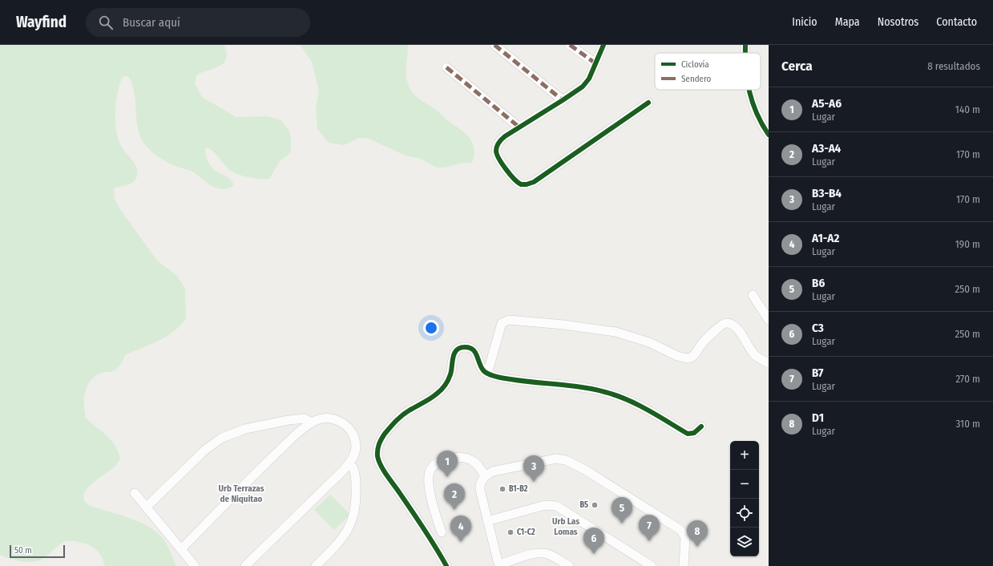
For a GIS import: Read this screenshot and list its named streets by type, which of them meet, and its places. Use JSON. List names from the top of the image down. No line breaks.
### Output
{"districts":["Urb Terrazas de Niquitao","Urb Las Lomas"],"places":["B1-B2","B5","C1-C2"],"legend":["Ciclovía","Sendero"],"scale_bar":"50 m","page":{"header":"Wayfind","search":"Buscar aquí","nav":["Inicio","Mapa","Nosotros","Contacto"],"heading":["Cerca","8 resultados"],"list":[{"mark":"1","name":"A5-A6","note":"Lugar","value":"140 m"},{"mark":"2","name":"A3-A4","note":"Lugar","value":"170 m"},{"mark":"3","name":"B3-B4","note":"Lugar","value":"170 m"},{"mark":"4","name":"A1-A2","note":"Lugar","value":"190 m"},{"mark":"5","name":"B6","note":"Lugar","value":"250 m"},{"mark":"6","name":"C3","note":"Lugar","value":"250 m"},{"mark":"7","name":"B7","note":"Lugar","value":"270 m"},{"mark":"8","name":"D1","note":"Lugar","value":"310 m"}],"map_buttons":["+","−"],"pins":["1","3","2","5","7","4","8","6"],"scale":"50 m"}}
